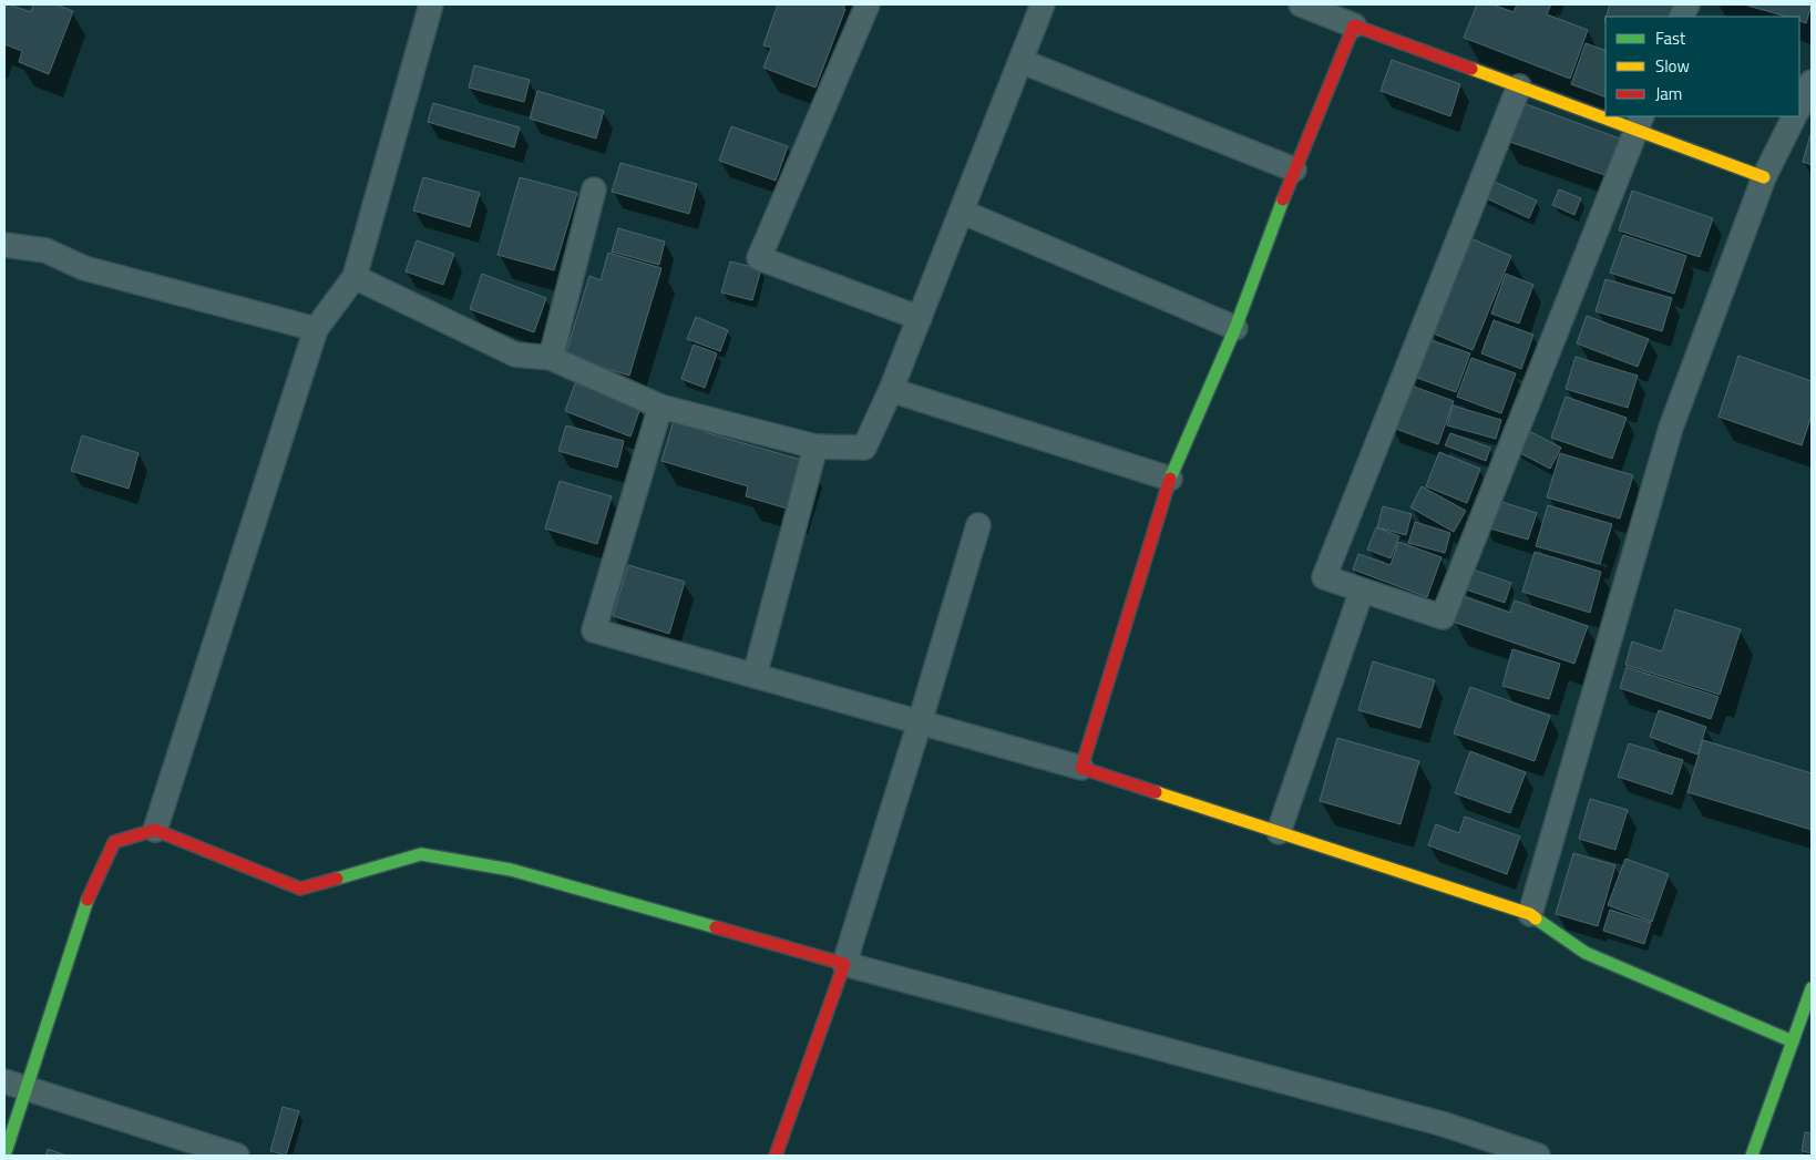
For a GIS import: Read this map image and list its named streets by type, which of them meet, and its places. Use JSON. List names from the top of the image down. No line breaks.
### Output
{"legend":["Fast","Slow","Jam"]}
